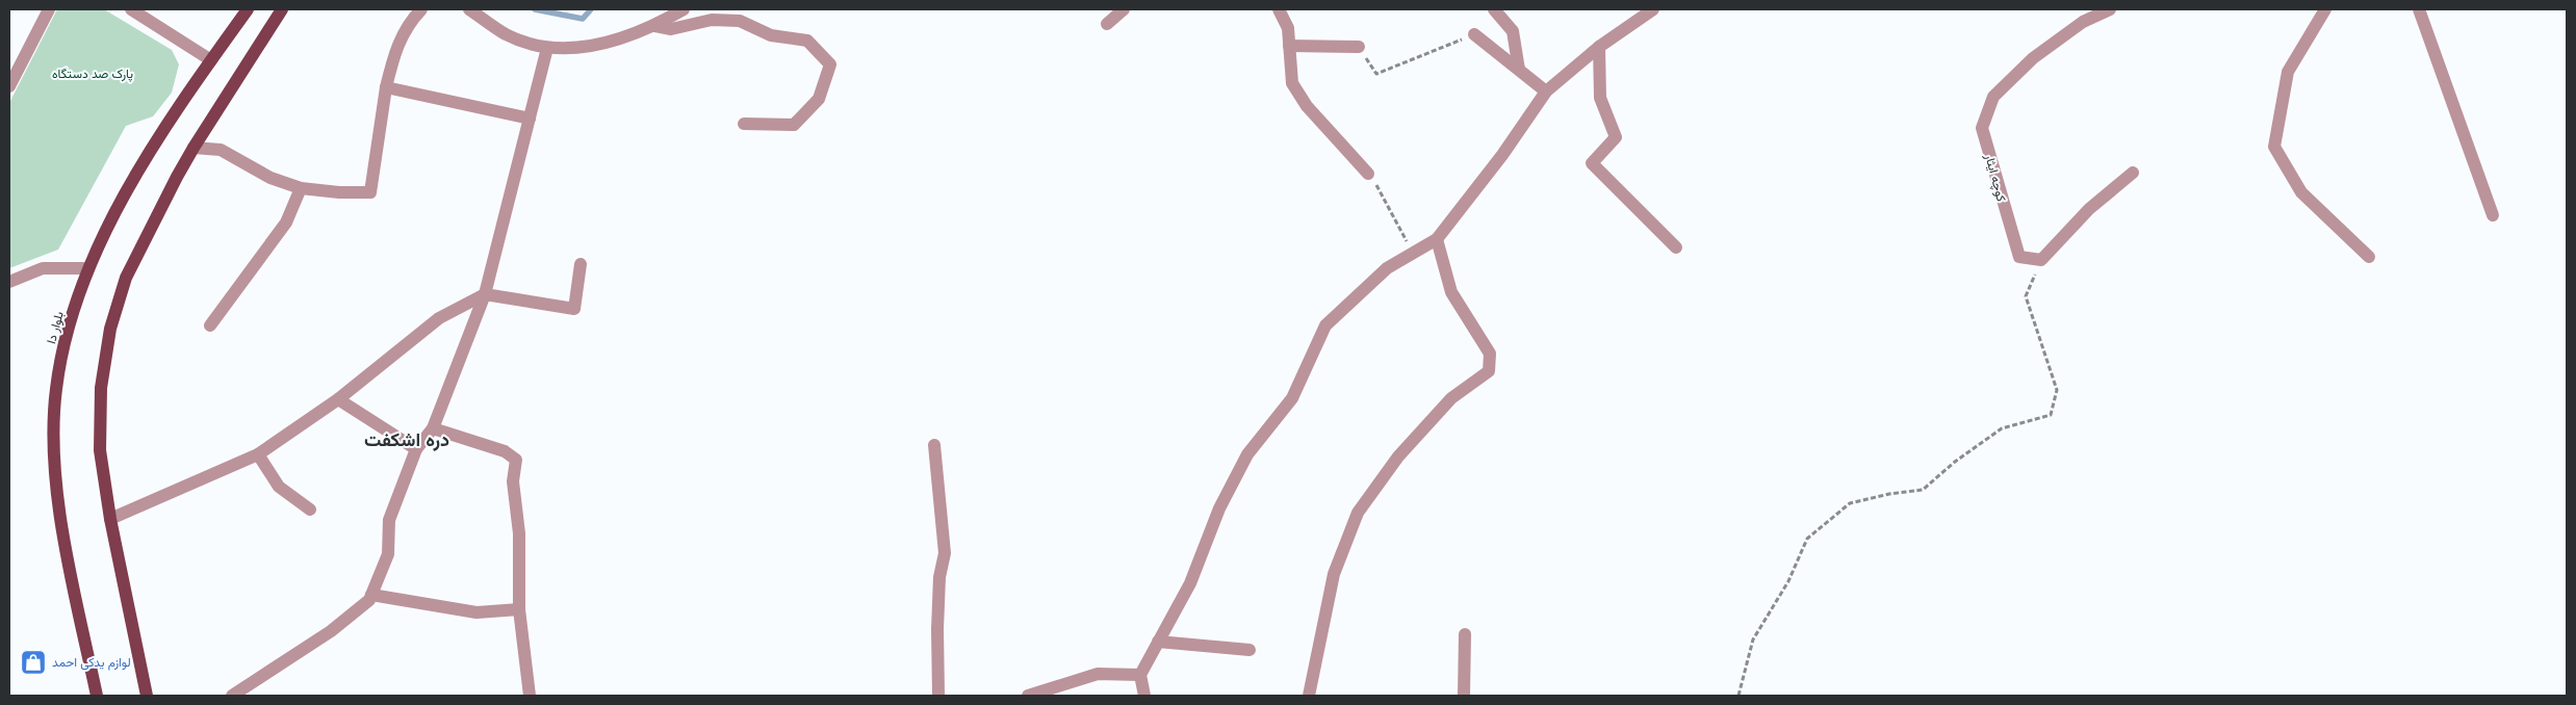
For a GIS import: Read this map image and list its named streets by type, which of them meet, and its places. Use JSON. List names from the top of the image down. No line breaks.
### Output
{"streets":{"main road":["بلوار دا"],"street":["کوچه ایثار"]},"districts":["دره اشکفت"],"parks":["پارک صد دستگاه"],"places":{"shop":["لوازم یدکی احمد"]}}
